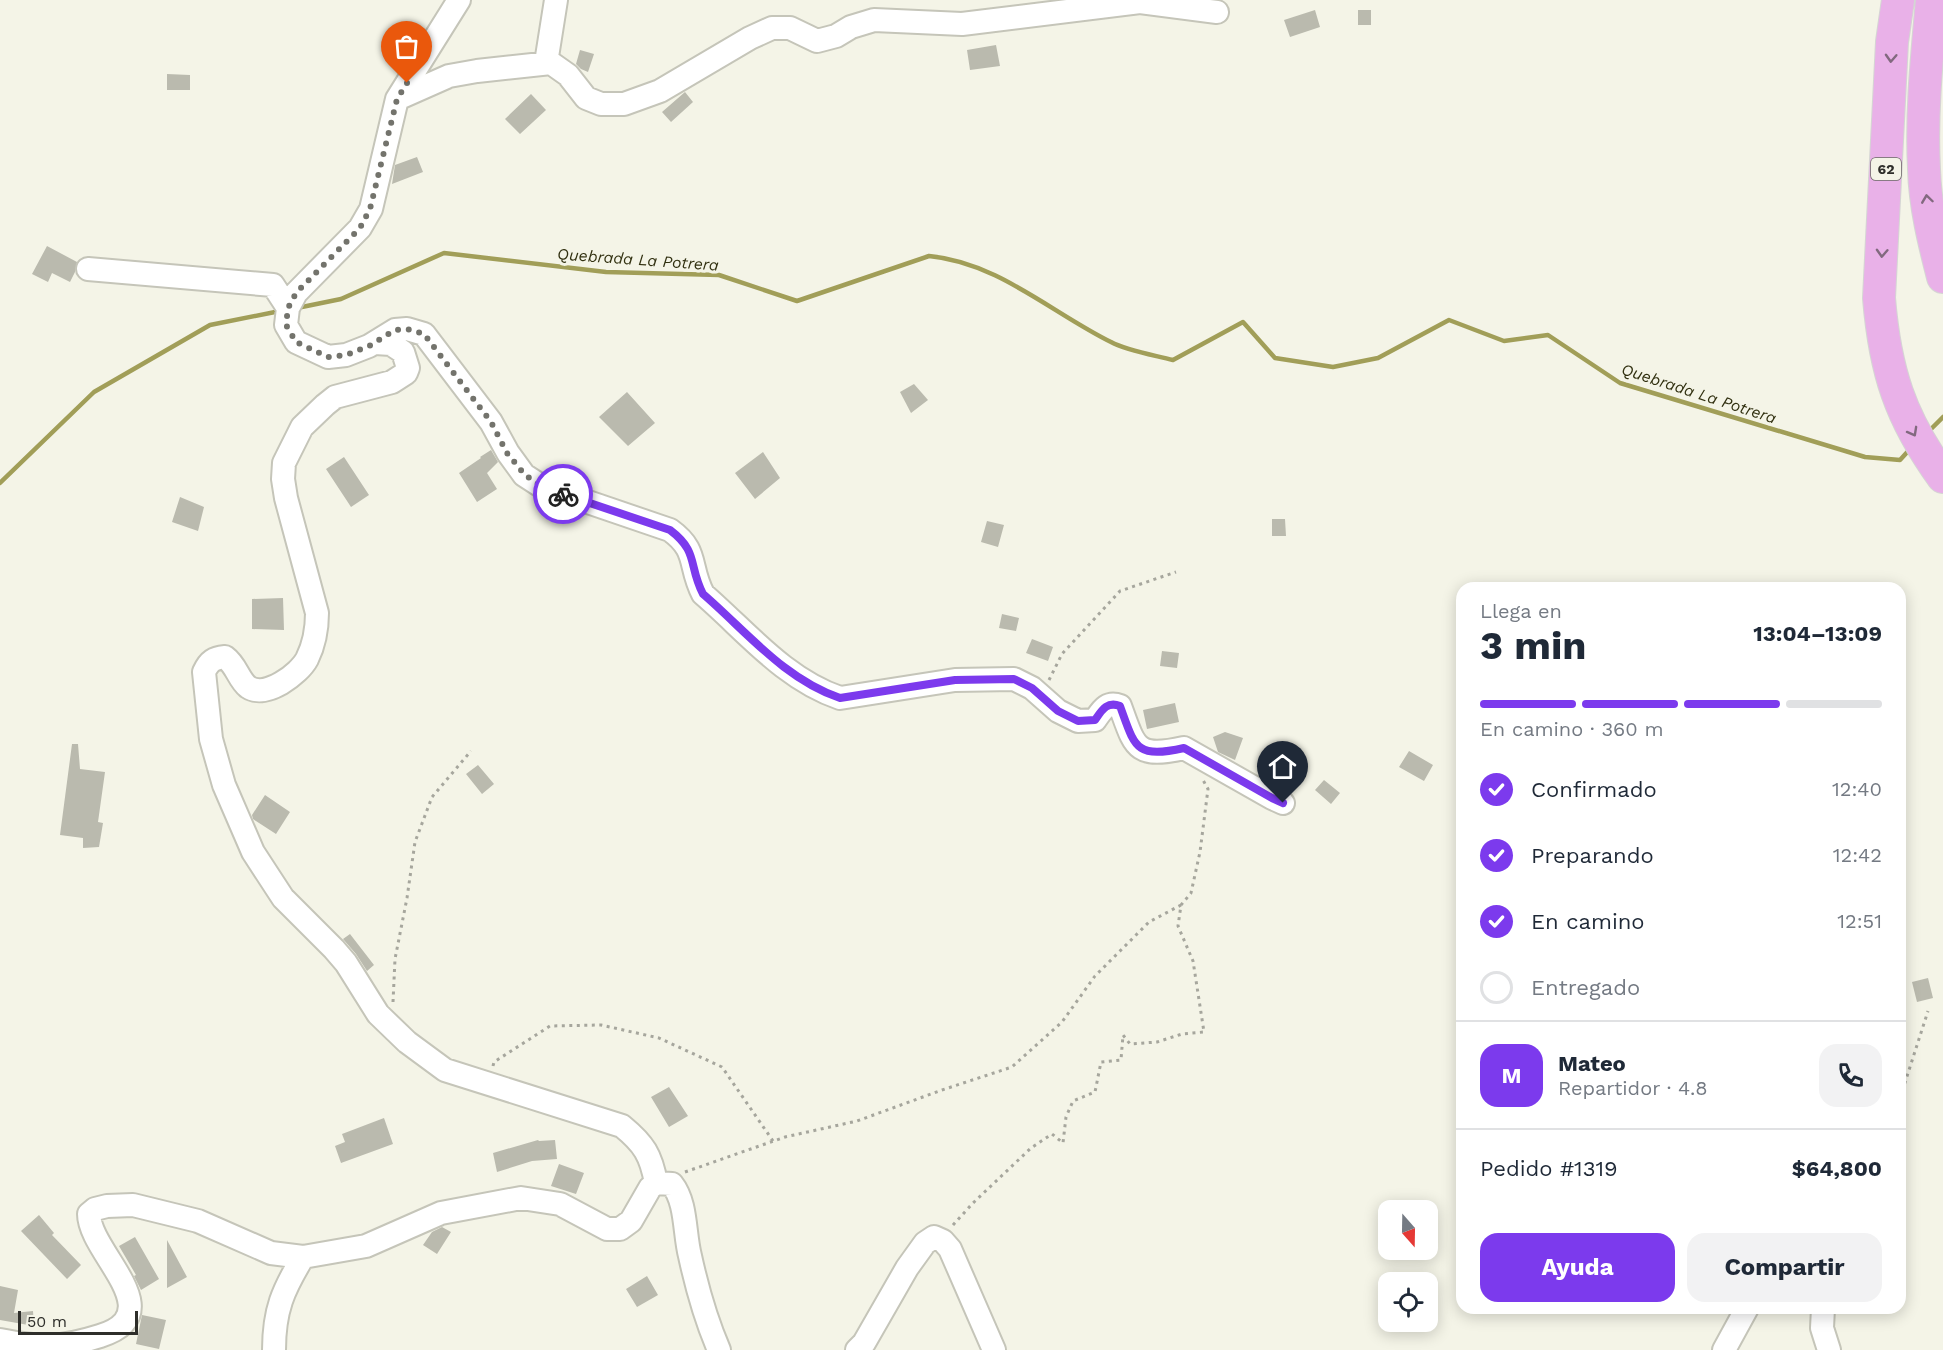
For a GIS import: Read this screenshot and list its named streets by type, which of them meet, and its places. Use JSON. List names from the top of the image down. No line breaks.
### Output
{"streets":{"highway":["62"]},"water":["Quebrada La Potrera"],"scale_bar":"50 m","north":"bottom","page":{"heading":["3 min","Llega en","13:04–13:09"],"panel":["Mateo","Repartidor · 4.8","Pedido #1319","$64,800"],"bar":"En camino · 360 m","list":[["Confirmado","12:40"],["Preparando","12:42"],["En camino","12:51"],"Entregado"],"round":"M","buttons":["Ayuda","Compartir"],"scale":"50 m"}}
